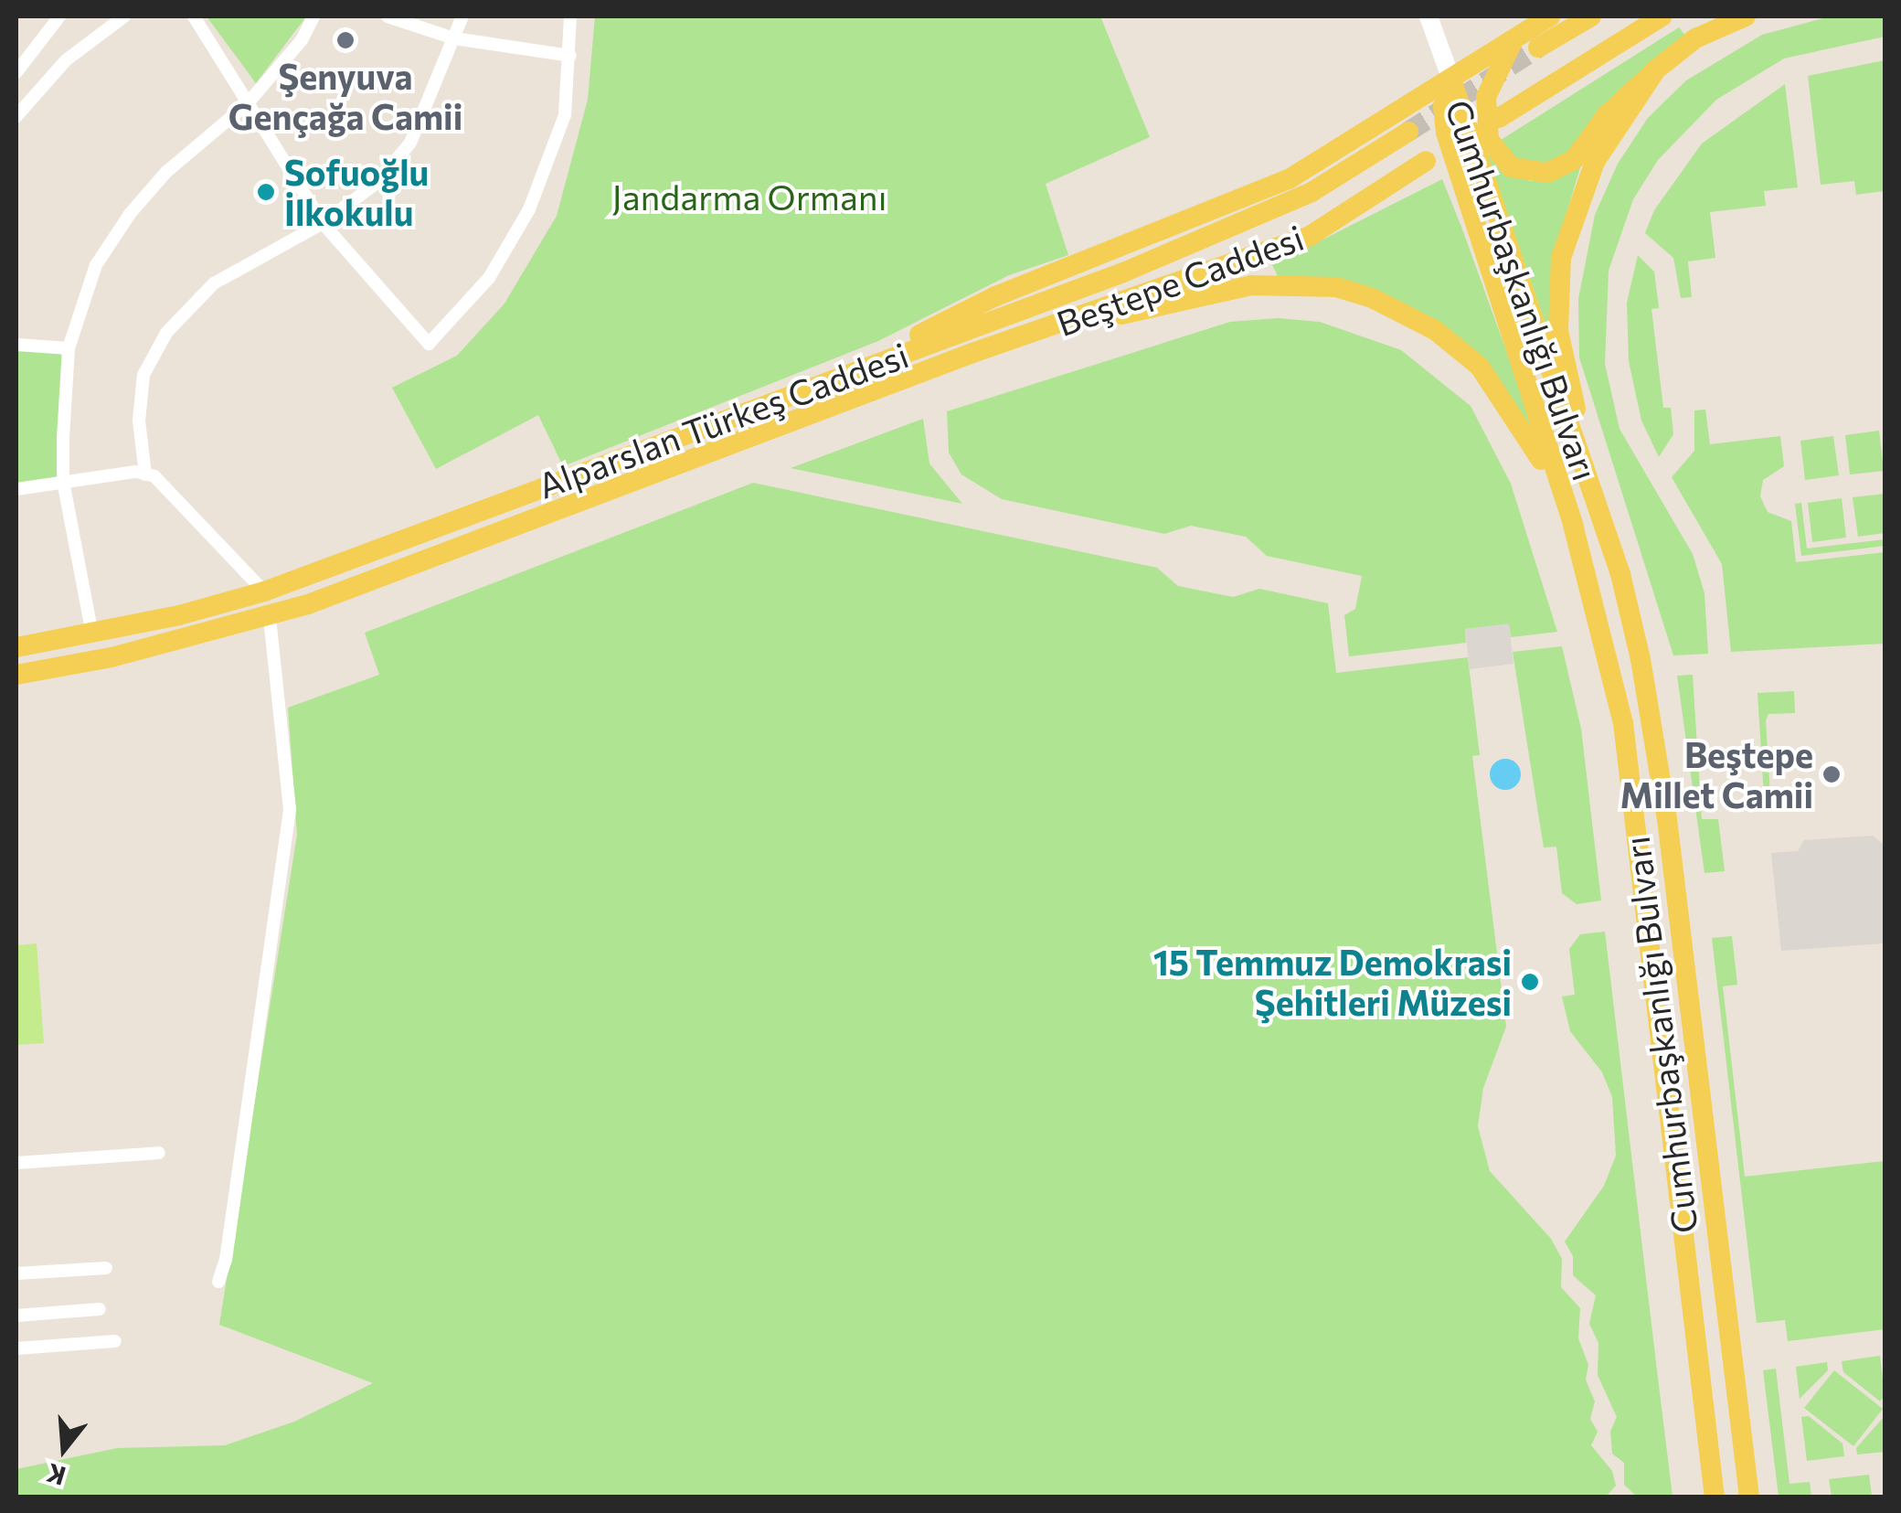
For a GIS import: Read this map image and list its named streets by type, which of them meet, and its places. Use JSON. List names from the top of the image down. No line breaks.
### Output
{"streets":{"main road":["Beştepe Caddesi","Cumhurbaşkanlığı Bulvarı","Alparslan Türkeş Caddesi"]},"crossings":[["Beştepe Caddesi","Alparslan Türkeş Caddesi"]],"parks":["Jandarma Ormanı"],"places":["Şenyuva Gençağa Camii","Sofuoğlu İlkokulu","Beştepe Millet Camii","15 Temmuz Demokrasi Şehitleri Müzesi"],"north":"bottom"}
